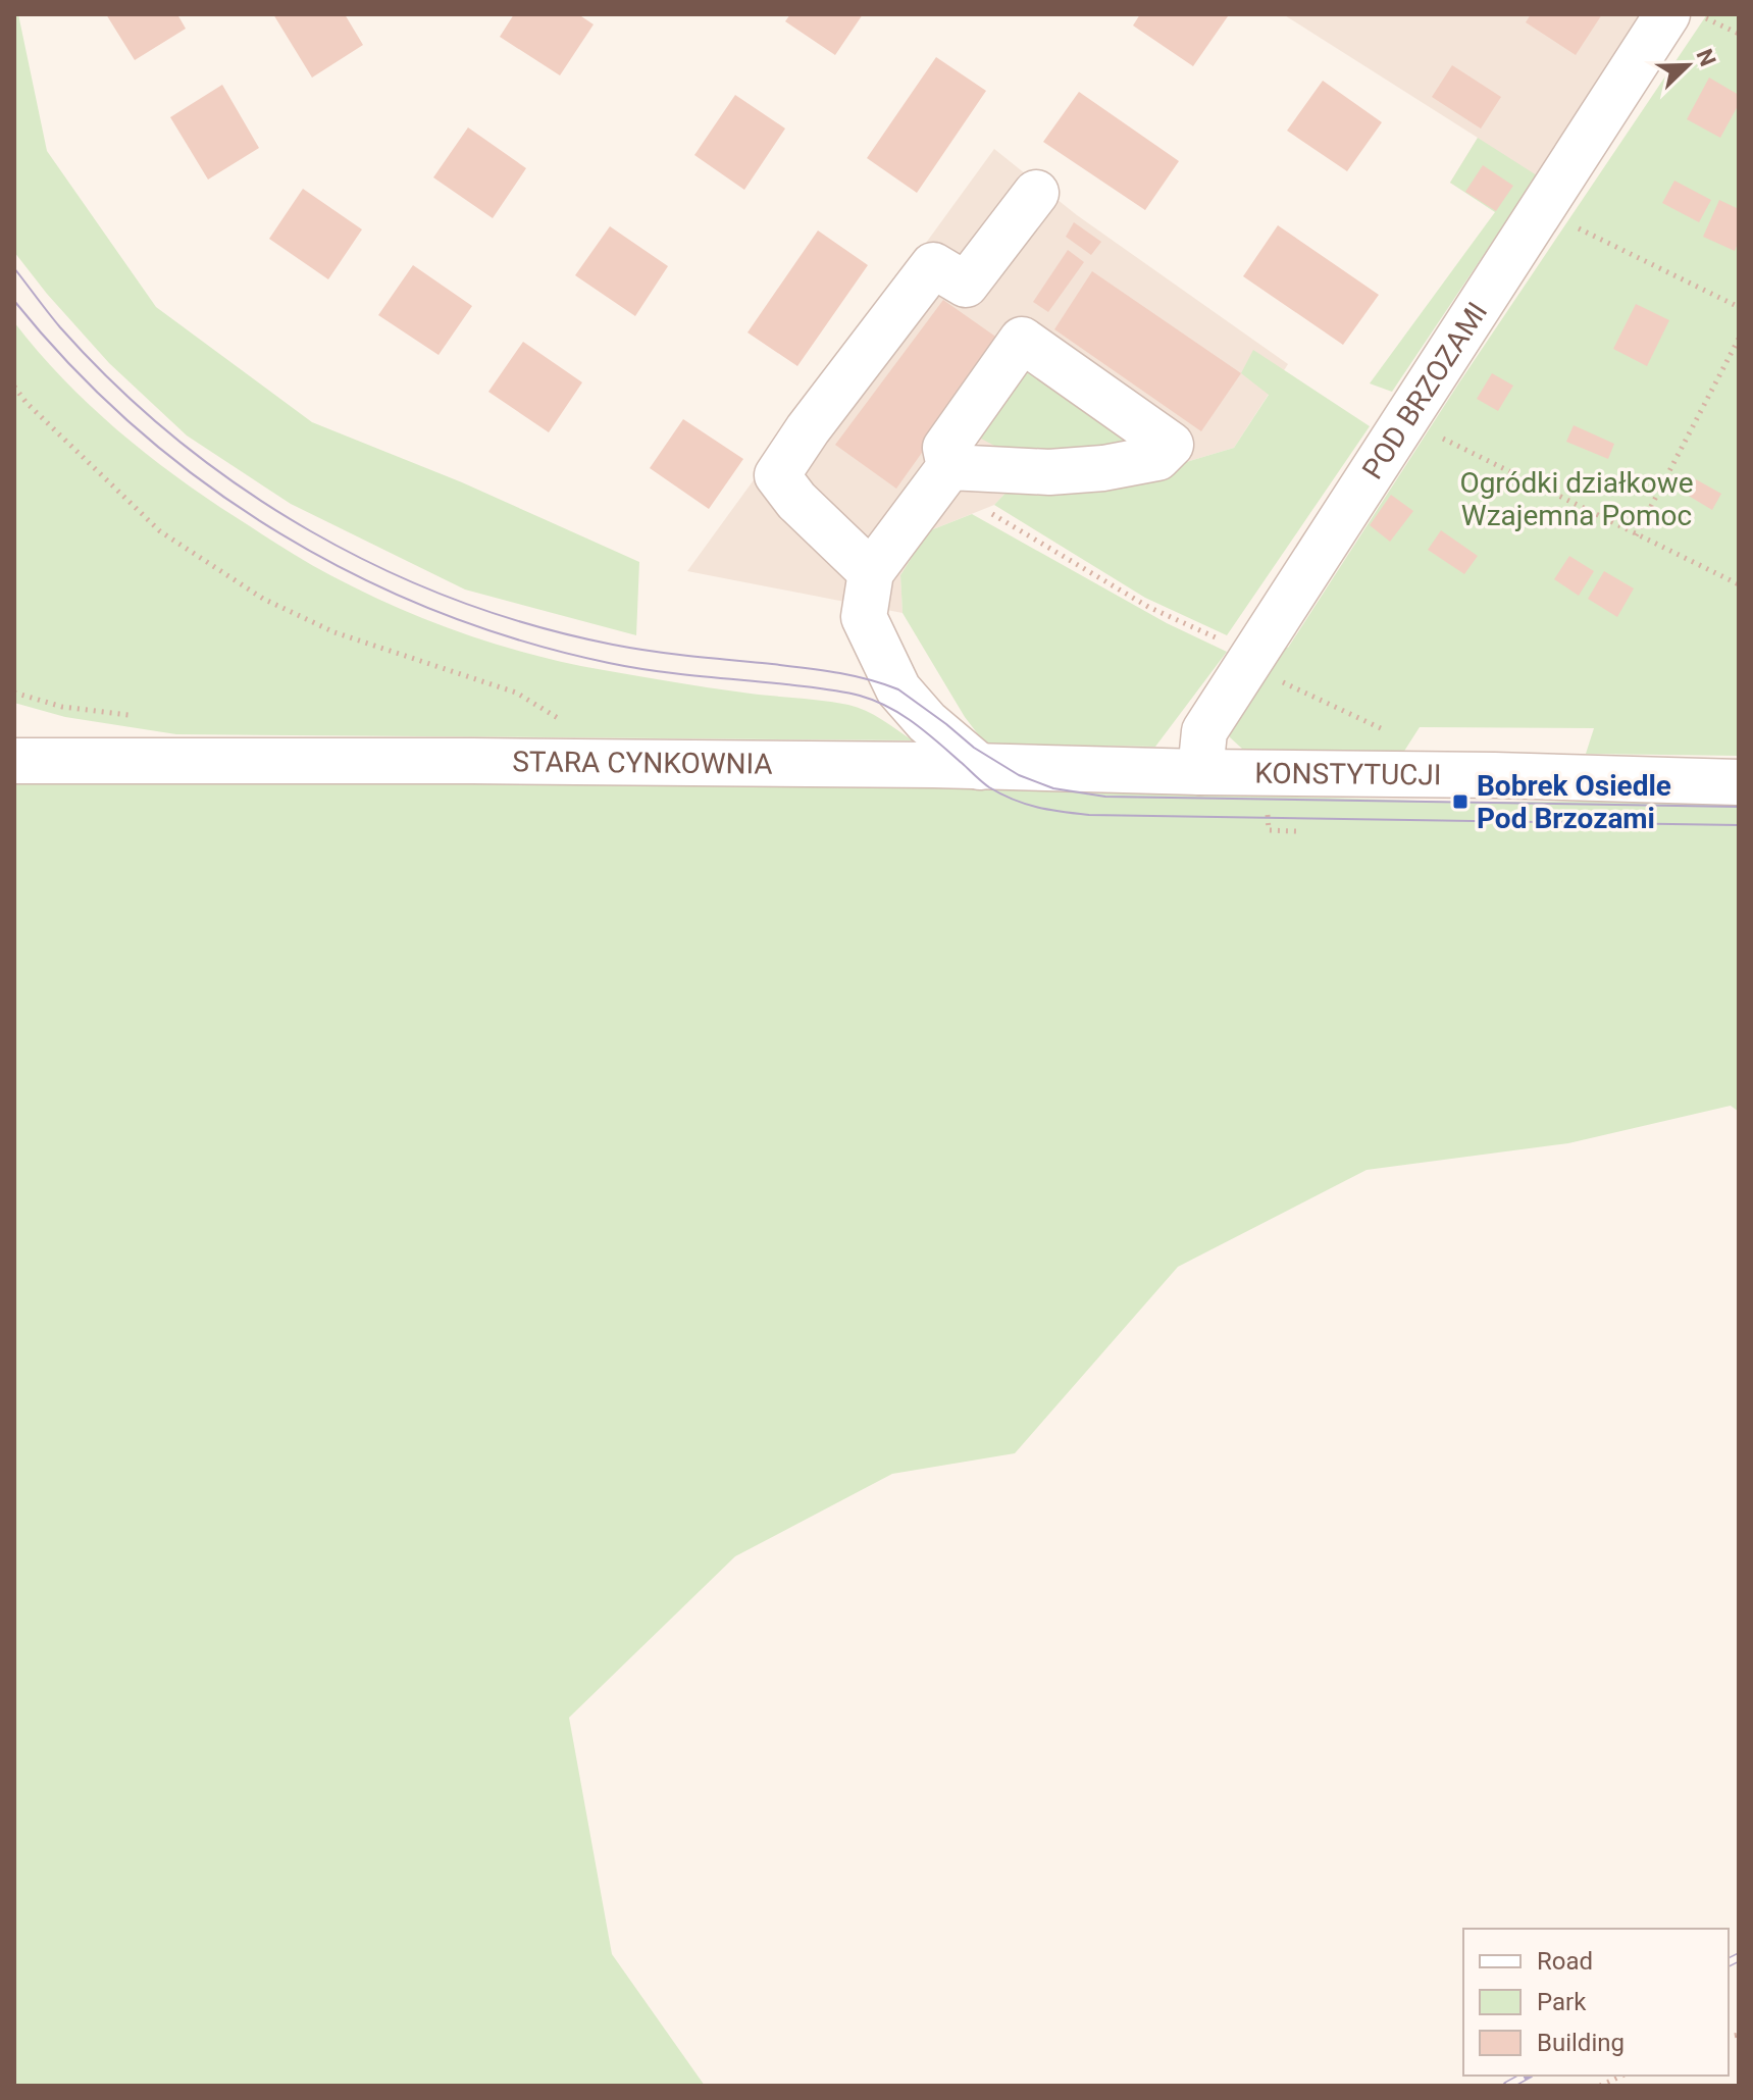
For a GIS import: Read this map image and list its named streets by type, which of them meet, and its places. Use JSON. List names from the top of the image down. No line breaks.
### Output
{"streets":{"street":["POD BRZOZAMI","STARA CYNKOWNIA","KONSTYTUCJI"]},"crossings":[["POD BRZOZAMI","STARA CYNKOWNIA"],["POD BRZOZAMI","KONSTYTUCJI"],["STARA CYNKOWNIA","KONSTYTUCJI"]],"parks":["Ogródki działkowe Wzajemna Pomoc"],"places":{"transit":["Bobrek Osiedle Pod Brzozami"]},"legend":["Road","Park","Building"],"north":"top right"}
